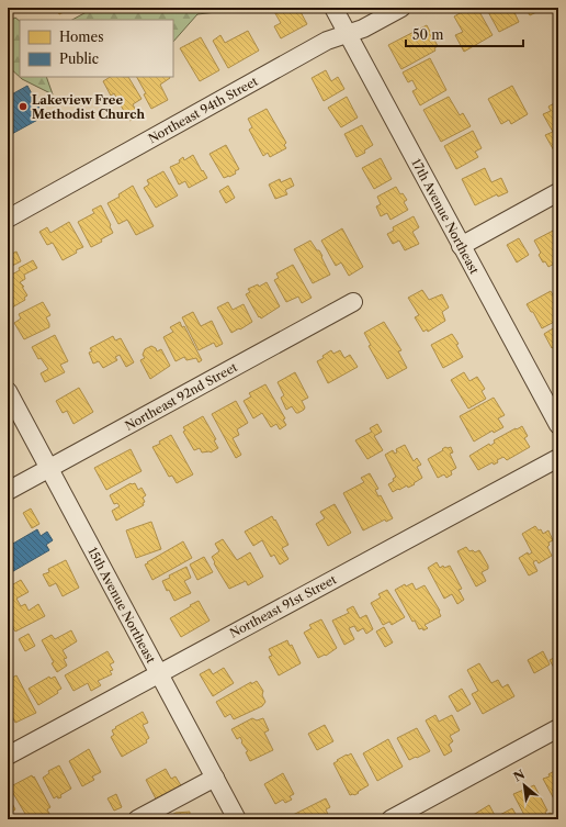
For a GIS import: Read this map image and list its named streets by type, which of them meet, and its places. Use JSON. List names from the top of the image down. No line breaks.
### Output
{"streets":{"street":["Northeast 94th Street","17th Avenue Northeast","Northeast 92nd Street","15th Avenue Northeast","Northeast 91st Street"]},"crossings":[["Northeast 94th Street","17th Avenue Northeast"],["Northeast 92nd Street","15th Avenue Northeast"],["15th Avenue Northeast","Northeast 91st Street"]],"places":["Lakeview Free Methodist Church"],"legend":["Homes","Public"],"scale_bar":"50 m","north":"top left"}
